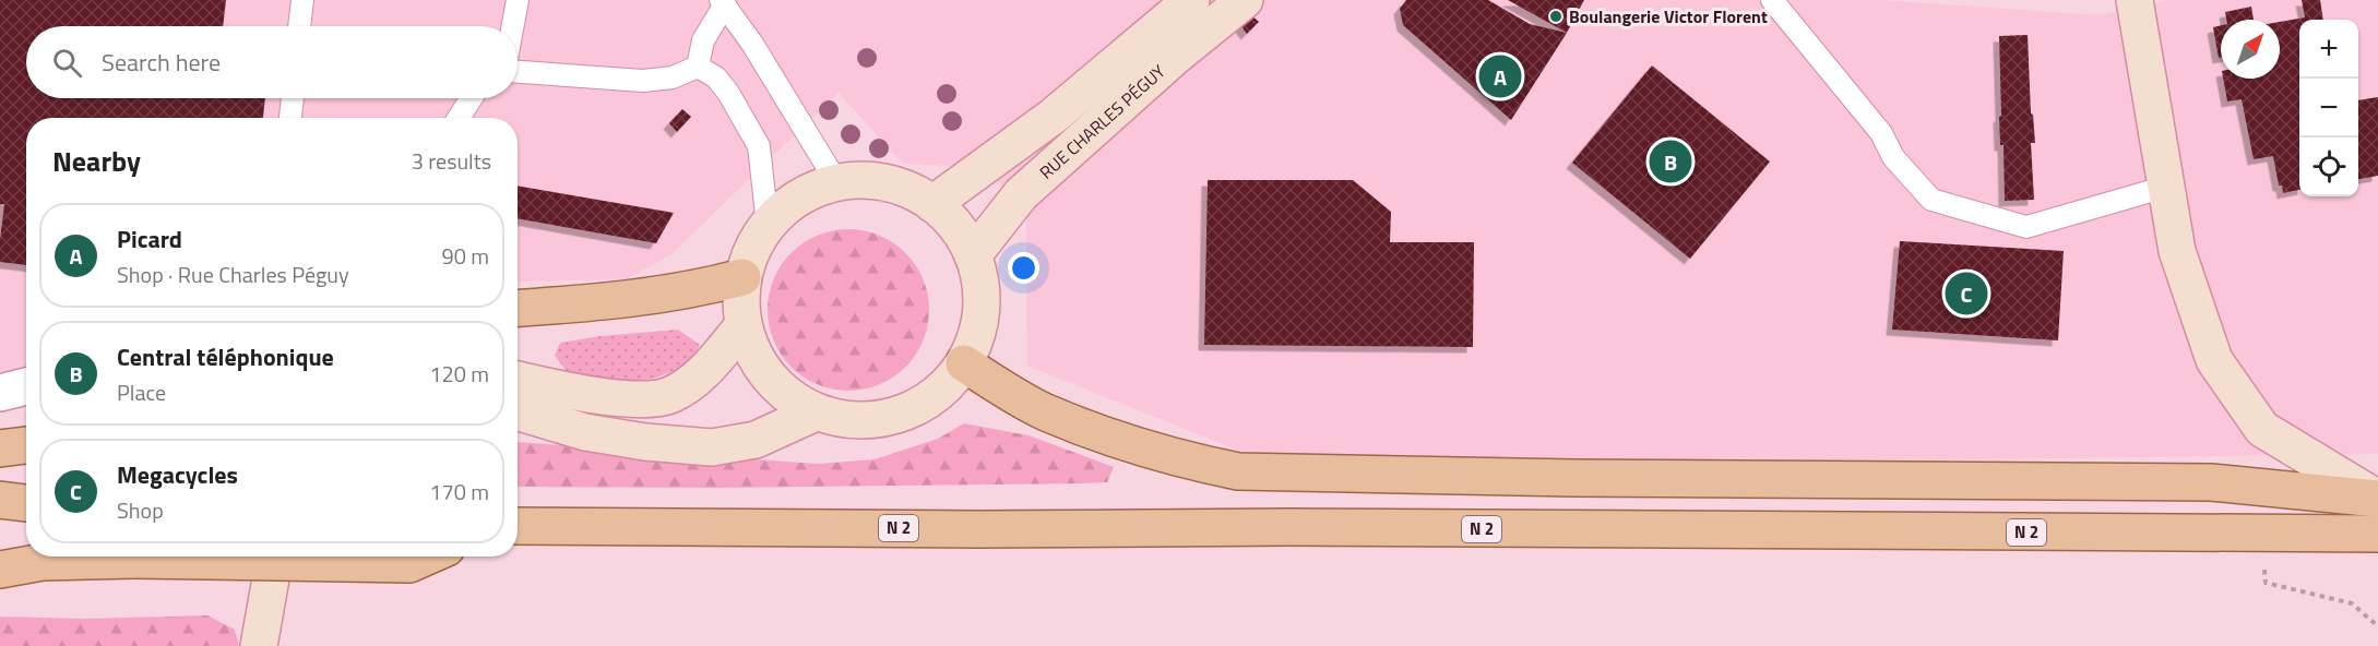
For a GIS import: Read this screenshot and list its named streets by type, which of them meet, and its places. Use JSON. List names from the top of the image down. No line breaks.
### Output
{"streets":{"main road":["RUE CHARLES PÉGUY","N 2"]},"places":["Boulangerie Victor Florent"],"north":"top right","page":{"map_buttons":["+","−"],"search":"Search here","pins":["A","B","C"],"heading":["Nearby","3 results"],"list":[{"mark":"A","name":"Picard","note":"Shop · Rue Charles Péguy","value":"90 m"},{"mark":"B","name":"Central téléphonique","note":"Place","value":"120 m"},{"mark":"C","name":"Megacycles","note":"Shop","value":"170 m"}]}}
